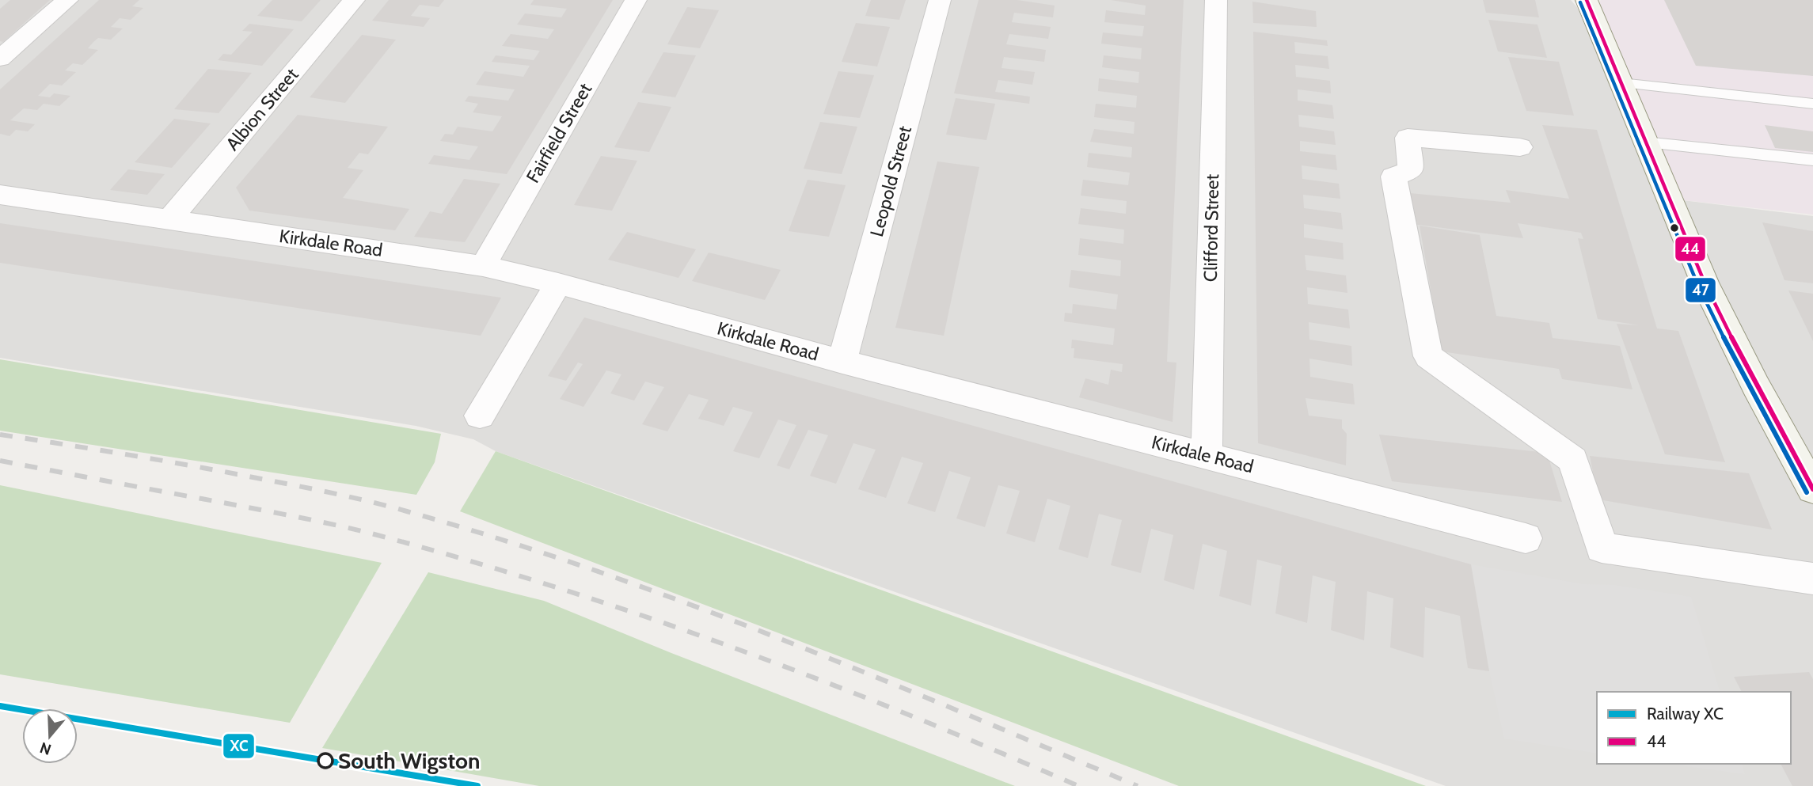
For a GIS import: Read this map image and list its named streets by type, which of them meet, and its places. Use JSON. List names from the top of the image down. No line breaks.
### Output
{"streets":{"street":["Albion Street","Fairfield Street","Leopold Street","Clifford Street","Kirkdale Road"]},"crossings":[["Albion Street","Kirkdale Road"],["Fairfield Street","Kirkdale Road"],["Leopold Street","Kirkdale Road"],["Clifford Street","Kirkdale Road"]],"places":["South Wigston"],"lines":["transit line 44","transit line 47","rail line XC"],"legend":["Railway XC","44"],"north":"bottom"}
